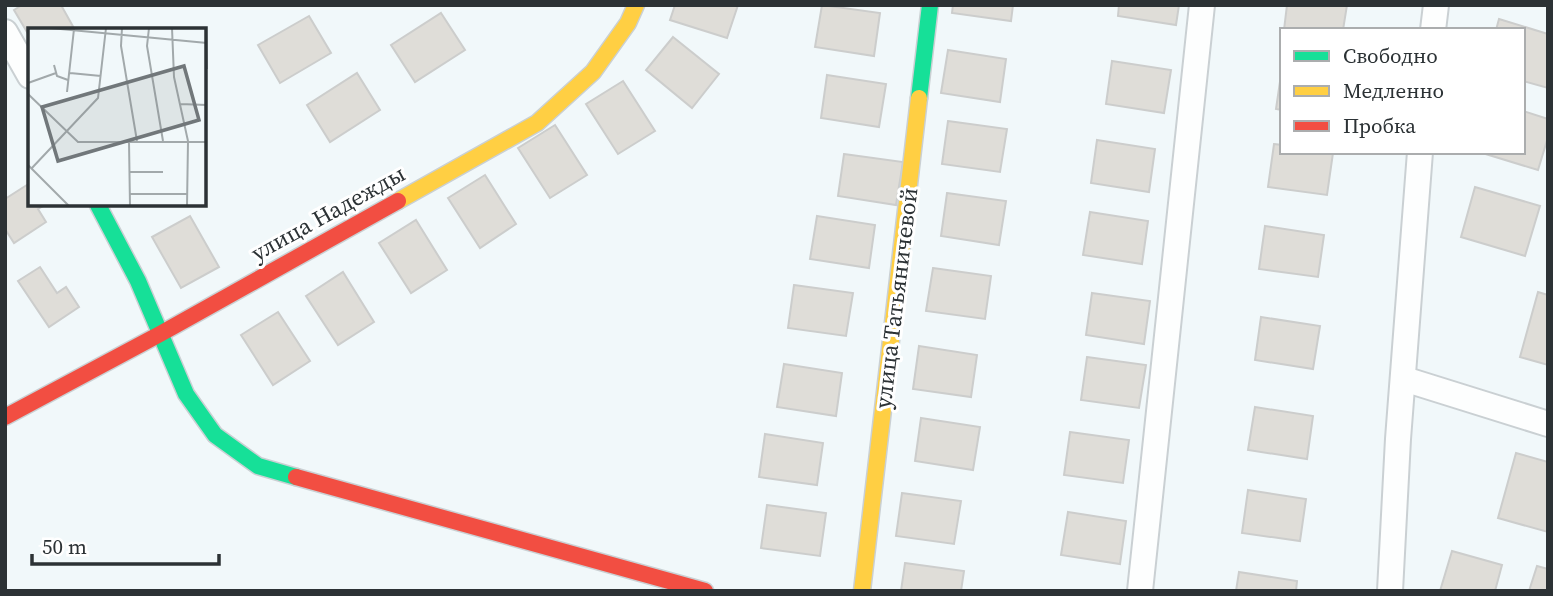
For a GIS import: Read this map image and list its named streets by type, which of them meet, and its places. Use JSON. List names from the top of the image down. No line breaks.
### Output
{"streets":{"street":["улица Надежды","улица Татьяничевой"]},"legend":["Свободно","Медленно","Пробка"],"scale_bar":"50 m"}
